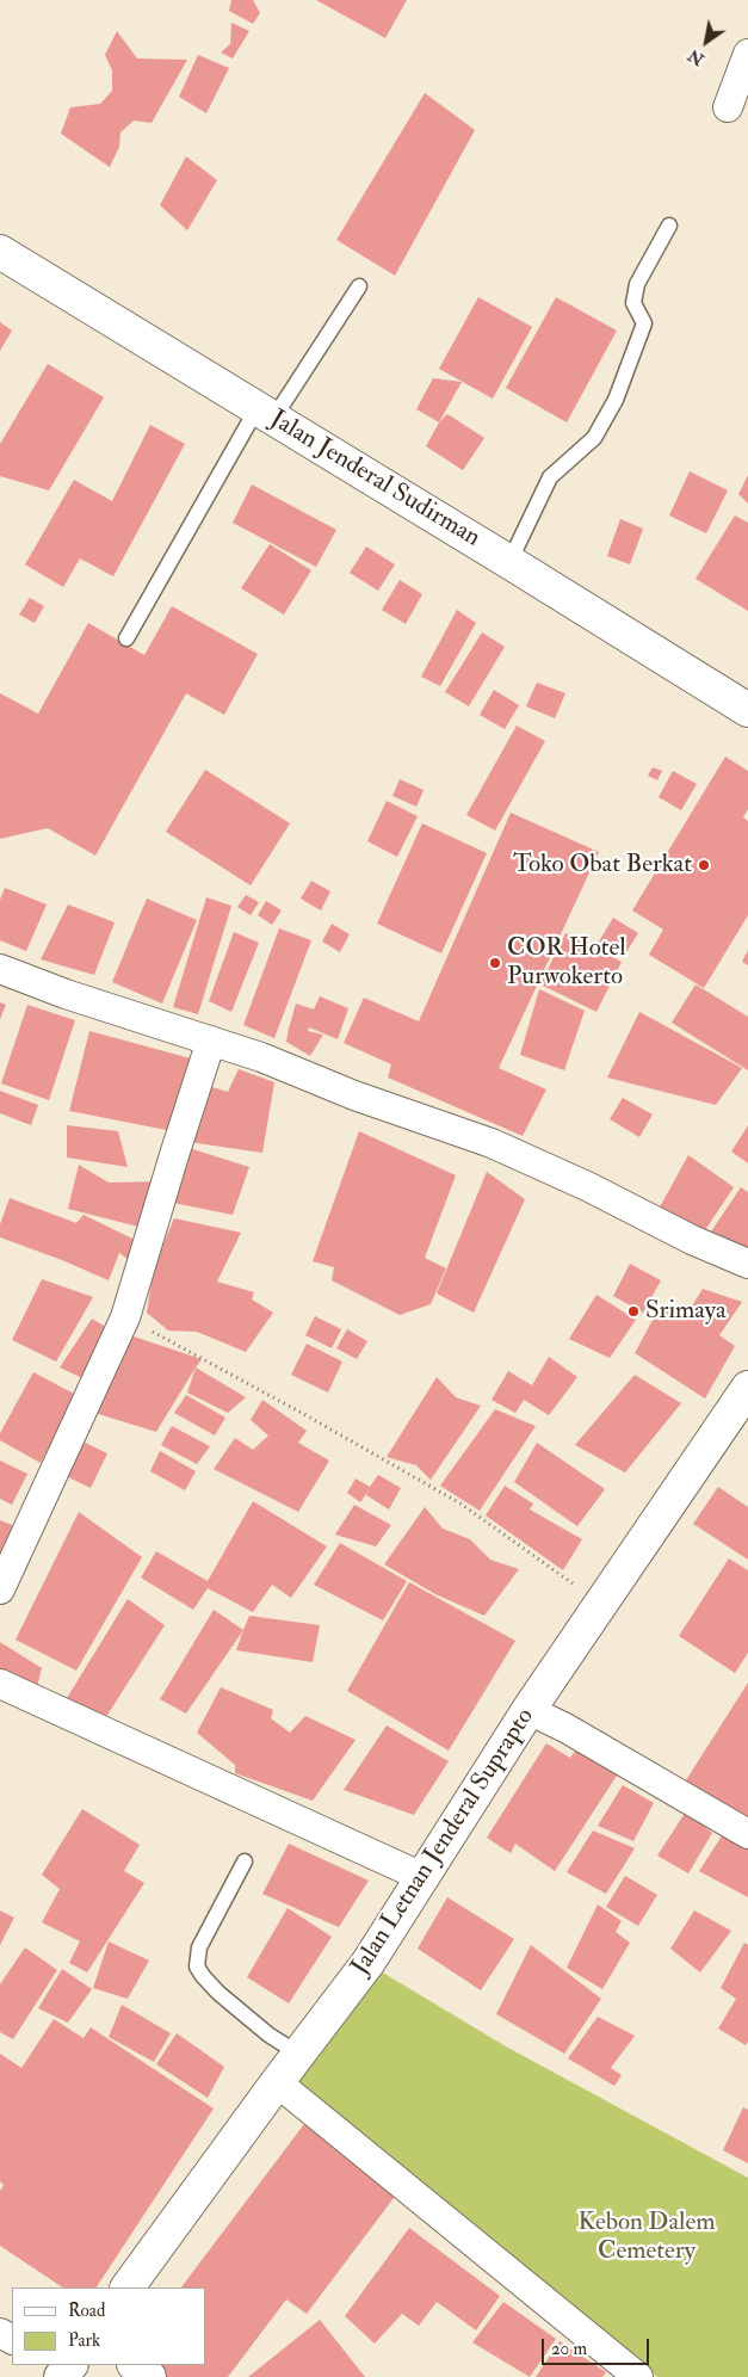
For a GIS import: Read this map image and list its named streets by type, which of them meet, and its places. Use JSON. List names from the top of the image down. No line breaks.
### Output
{"streets":{"street":["Jalan Jenderal Sudirman","Jalan Letnan Jenderal Suprapto"]},"parks":["Kebon Dalem Cemetery"],"places":["Toko Obat Berkat","COR Hotel Purwokerto","Srimaya"],"legend":["Road","Park"],"scale_bar":"20 m","north":"bottom left"}
